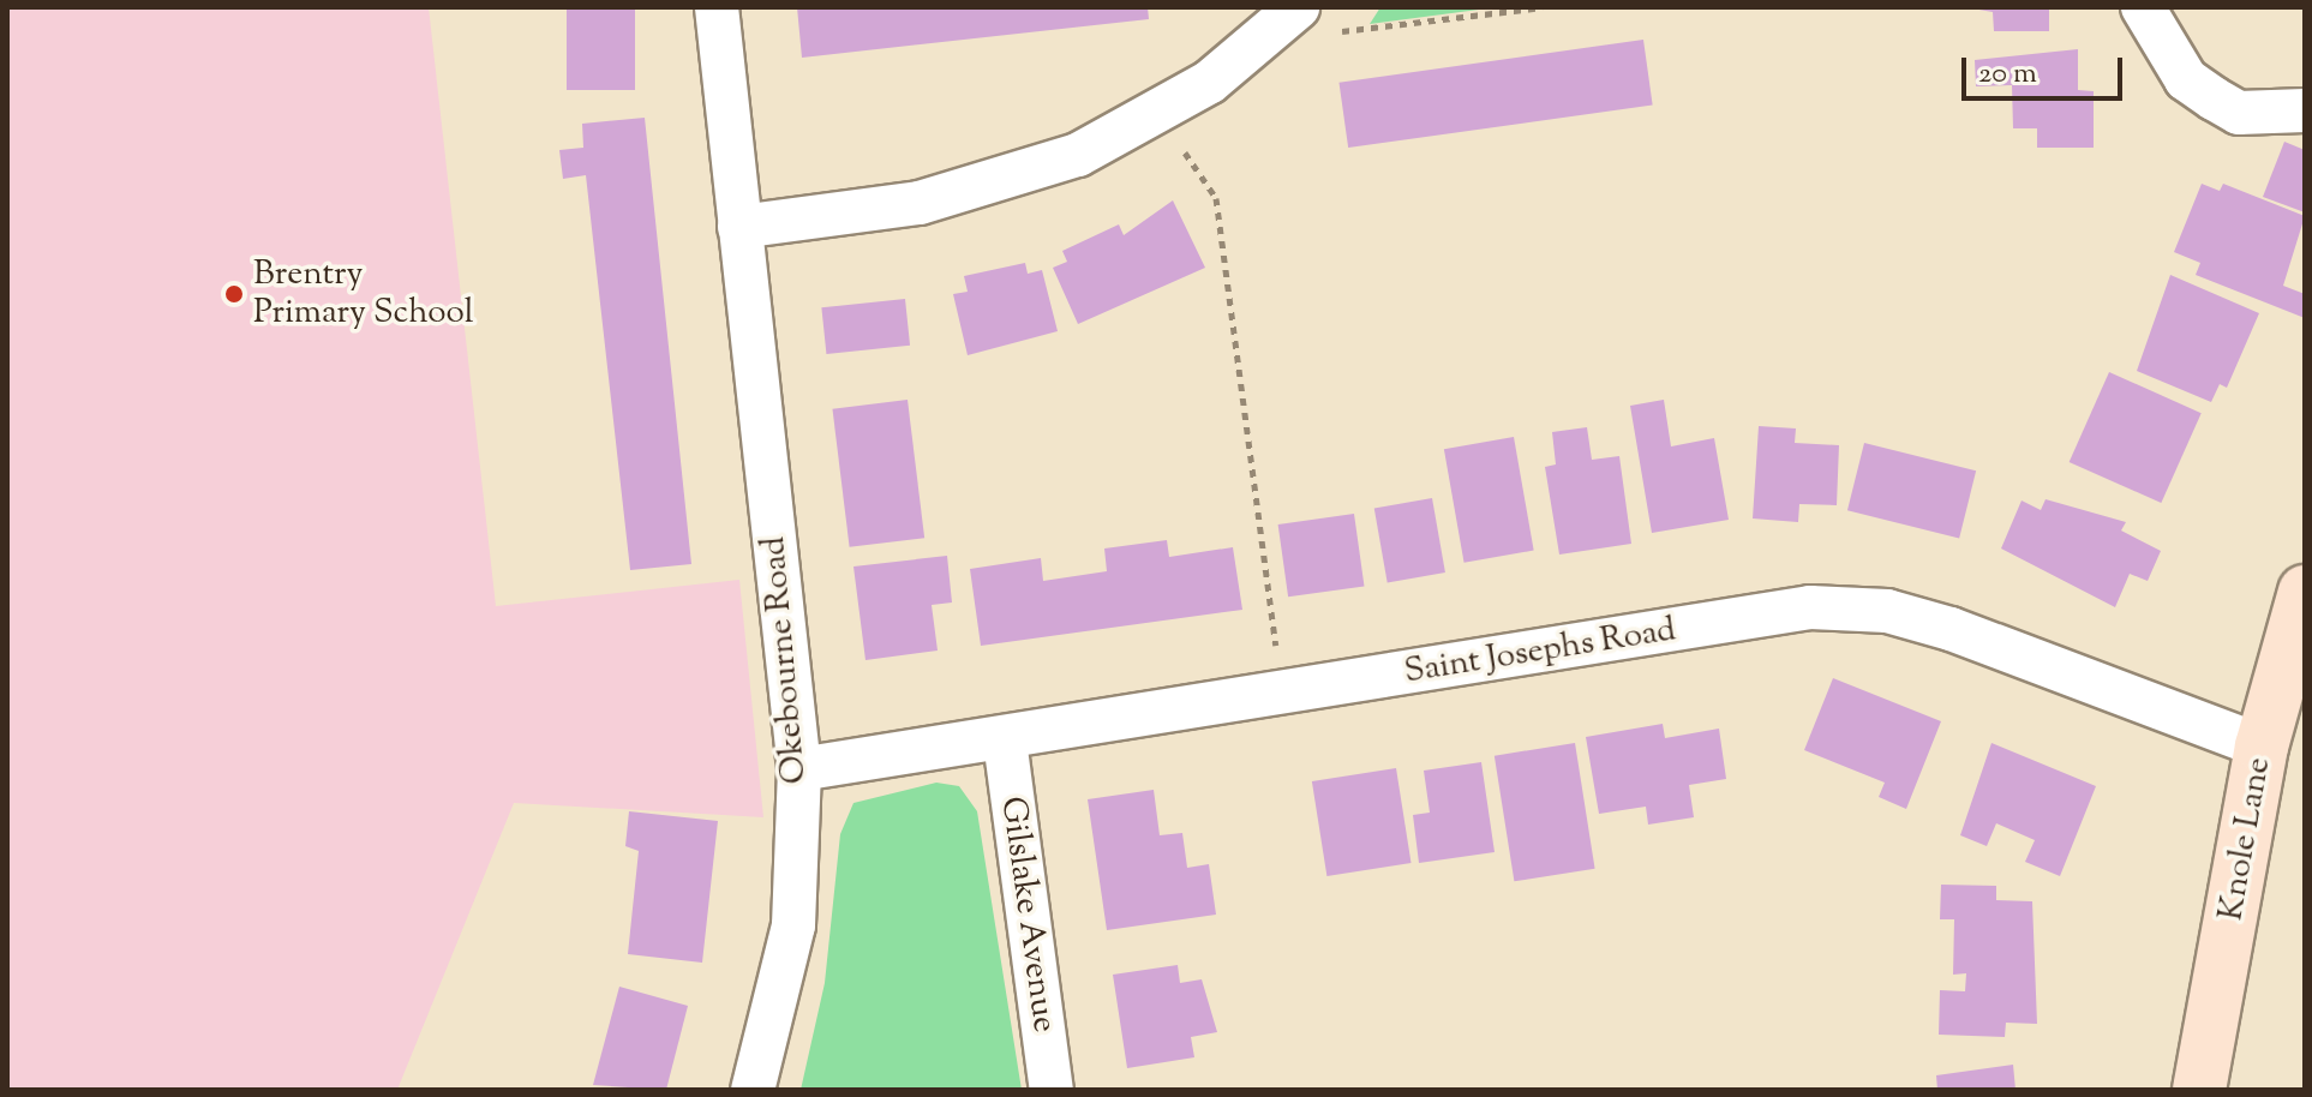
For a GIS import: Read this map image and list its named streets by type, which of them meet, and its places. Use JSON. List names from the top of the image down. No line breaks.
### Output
{"streets":{"street":["Saint Josephs Road","Okebourne Road","Knole Lane","Gilslake Avenue"]},"crossings":[["Saint Josephs Road","Okebourne Road"],["Saint Josephs Road","Knole Lane"],["Saint Josephs Road","Gilslake Avenue"]],"places":["Brentry Primary School"],"scale_bar":"20 m"}
